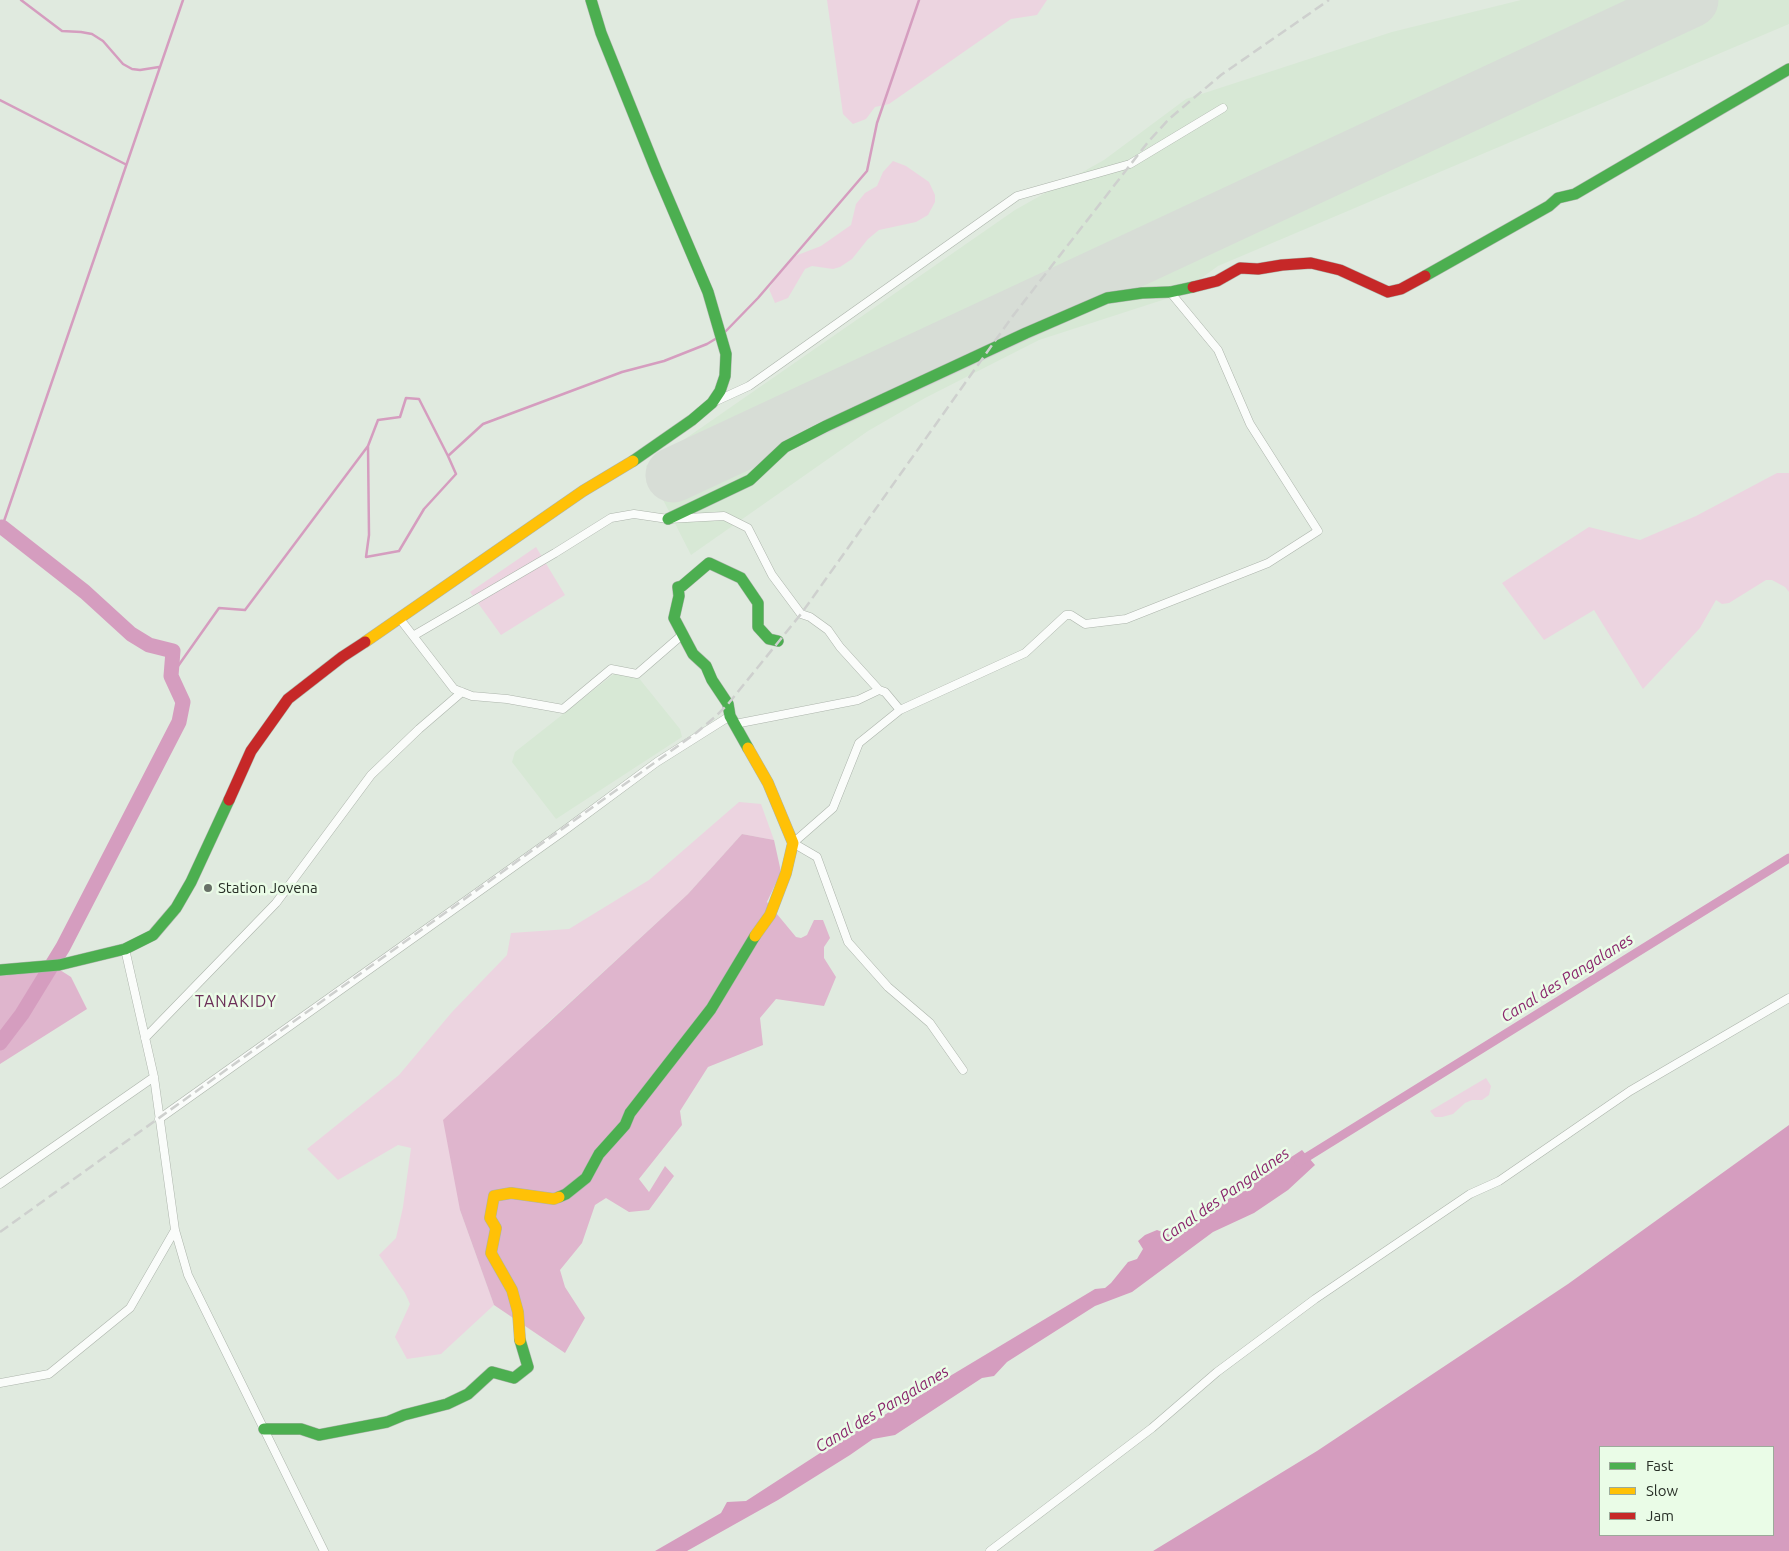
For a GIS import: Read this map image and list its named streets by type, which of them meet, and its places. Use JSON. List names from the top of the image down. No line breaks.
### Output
{"districts":["TANAKIDY"],"water":["Canal des Pangalanes"],"places":["Station Jovena"],"legend":["Fast","Slow","Jam"]}
